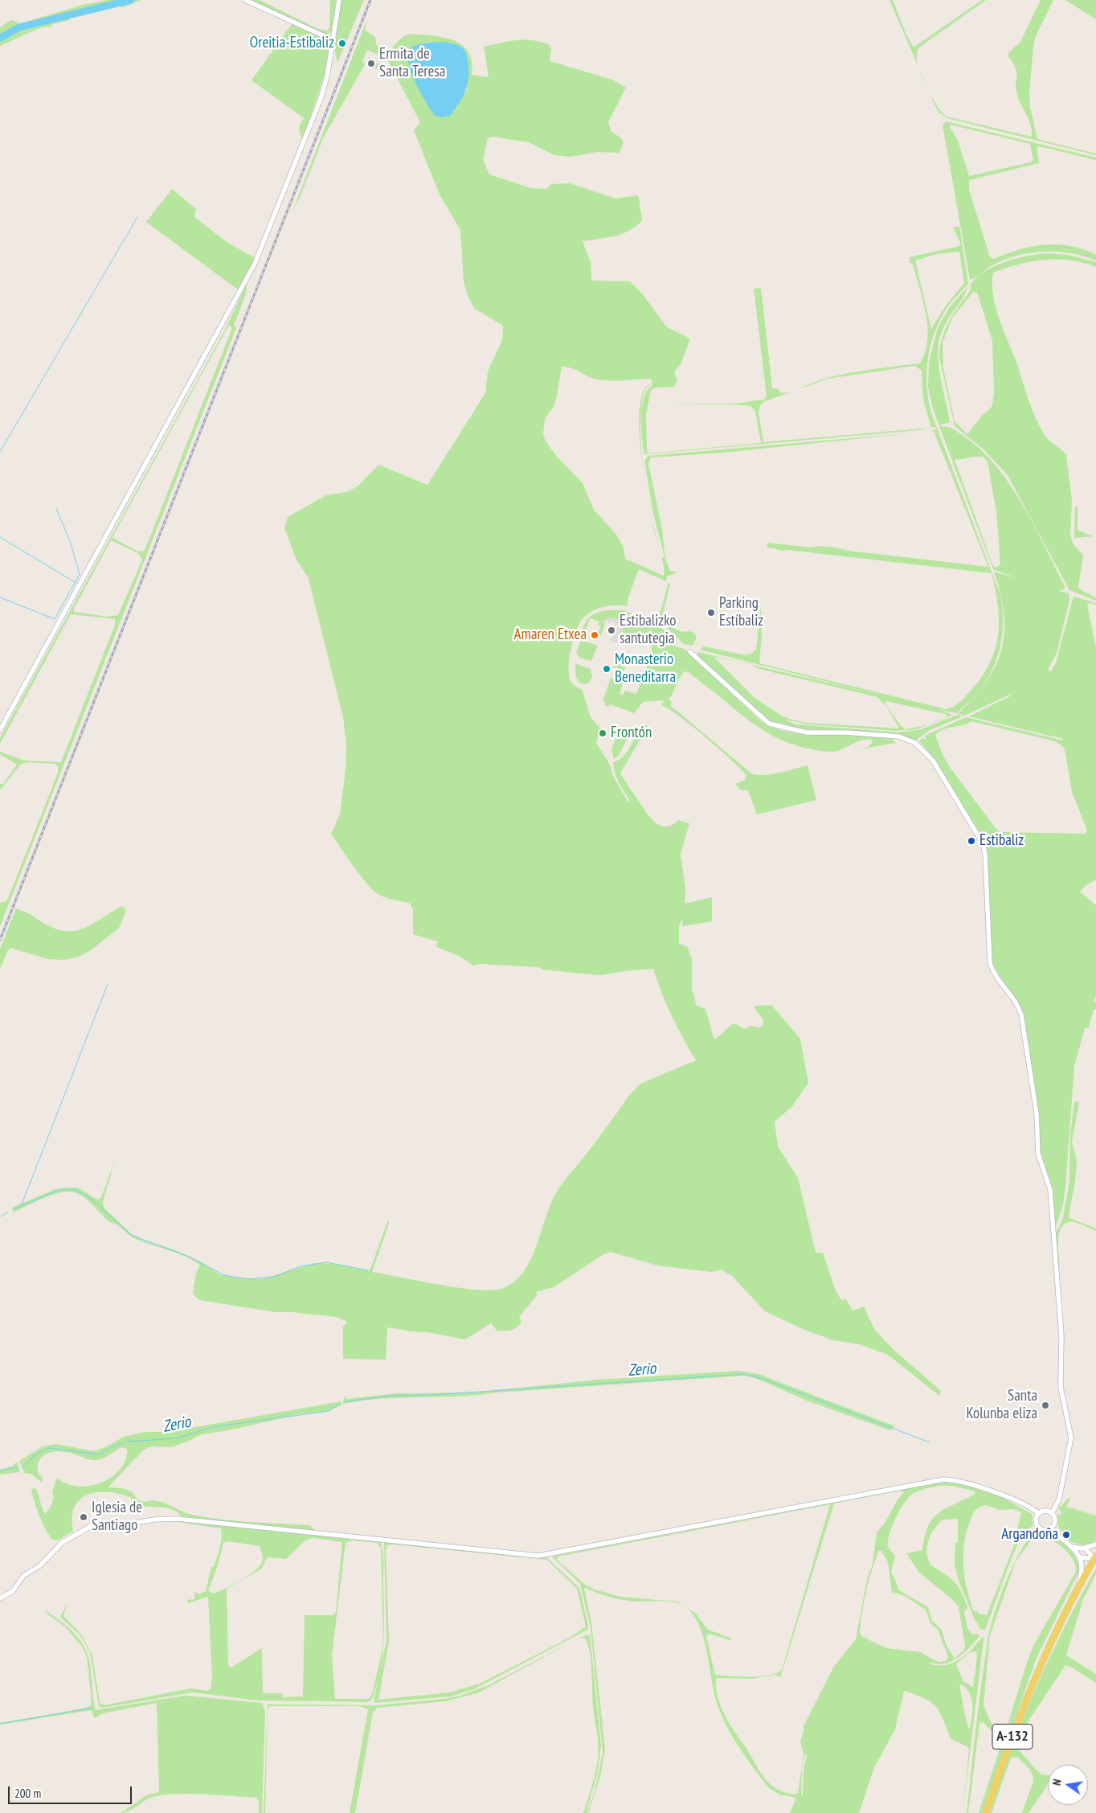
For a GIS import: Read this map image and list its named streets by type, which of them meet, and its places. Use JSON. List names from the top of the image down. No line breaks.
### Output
{"streets":{"main road":["A-132"]},"water":["Zerio"],"places":["Oreitia-Estibaliz","Ermita de Santa Teresa","Parking Estíbaliz","Estibalizko santutegia","Amaren Etxea","Monasterio Beneditarra","Frontón","Estibaliz","Santa Kolunba eliza","Iglesia de Santiago","Argandoña"],"scale_bar":"200 m","north":"left"}
